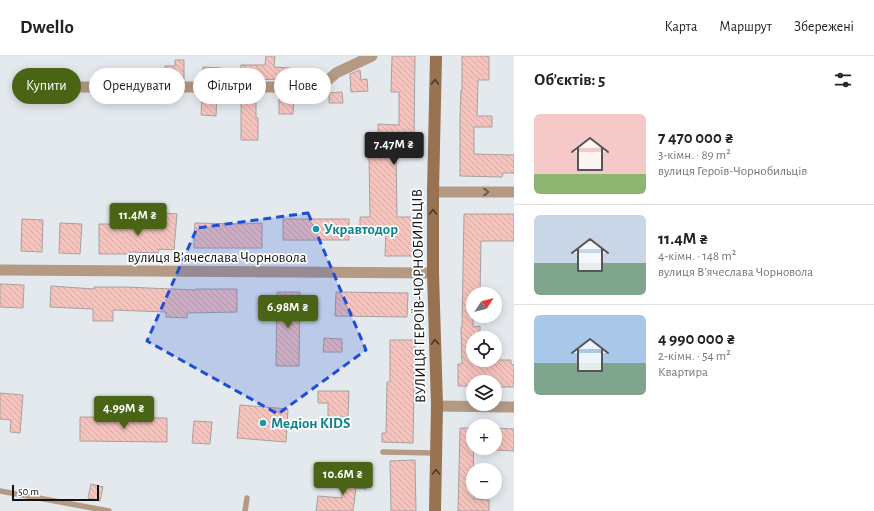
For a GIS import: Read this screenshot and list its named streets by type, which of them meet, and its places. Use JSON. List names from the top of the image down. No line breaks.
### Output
{"streets":{"street":["вулиця Вʼячеслава Чорновола","ВУЛИЦЯ ГЕРОЇВ-ЧОРНОБИЛЬЦІВ"]},"crossings":[["вулиця Вʼячеслава Чорновола","ВУЛИЦЯ ГЕРОЇВ-ЧОРНОБИЛЬЦІВ"]],"one_way":["ВУЛИЦЯ ГЕРОЇВ-ЧОРНОБИЛЬЦІВ"],"places":["Укравтодор","Медіон KIDS"],"scale_bar":"50 m","north":"top right","page":{"header":"Dwello","nav":["Карта","Маршрут","Збережені"],"heading":"Об’єктів: 5","chip":["Купити","Орендувати","Фільтри","Нове"],"list":[{"name":"7 470 000 ₴","note":"3-кімн. · 89 m² · вулиця Героїв-Чорнобильців"},{"name":"11.4M ₴","note":"4-кімн. · 148 m² · вулиця Вʼячеслава Чорновола"},{"name":"4 990 000 ₴","note":"2-кімн. · 54 m² · Квартира"}],"price":["7.47M ₴","11.4M ₴","6.98M ₴","4.99M ₴","10.6M ₴"],"map_buttons":["+","−"],"scale":"50 m"}}
